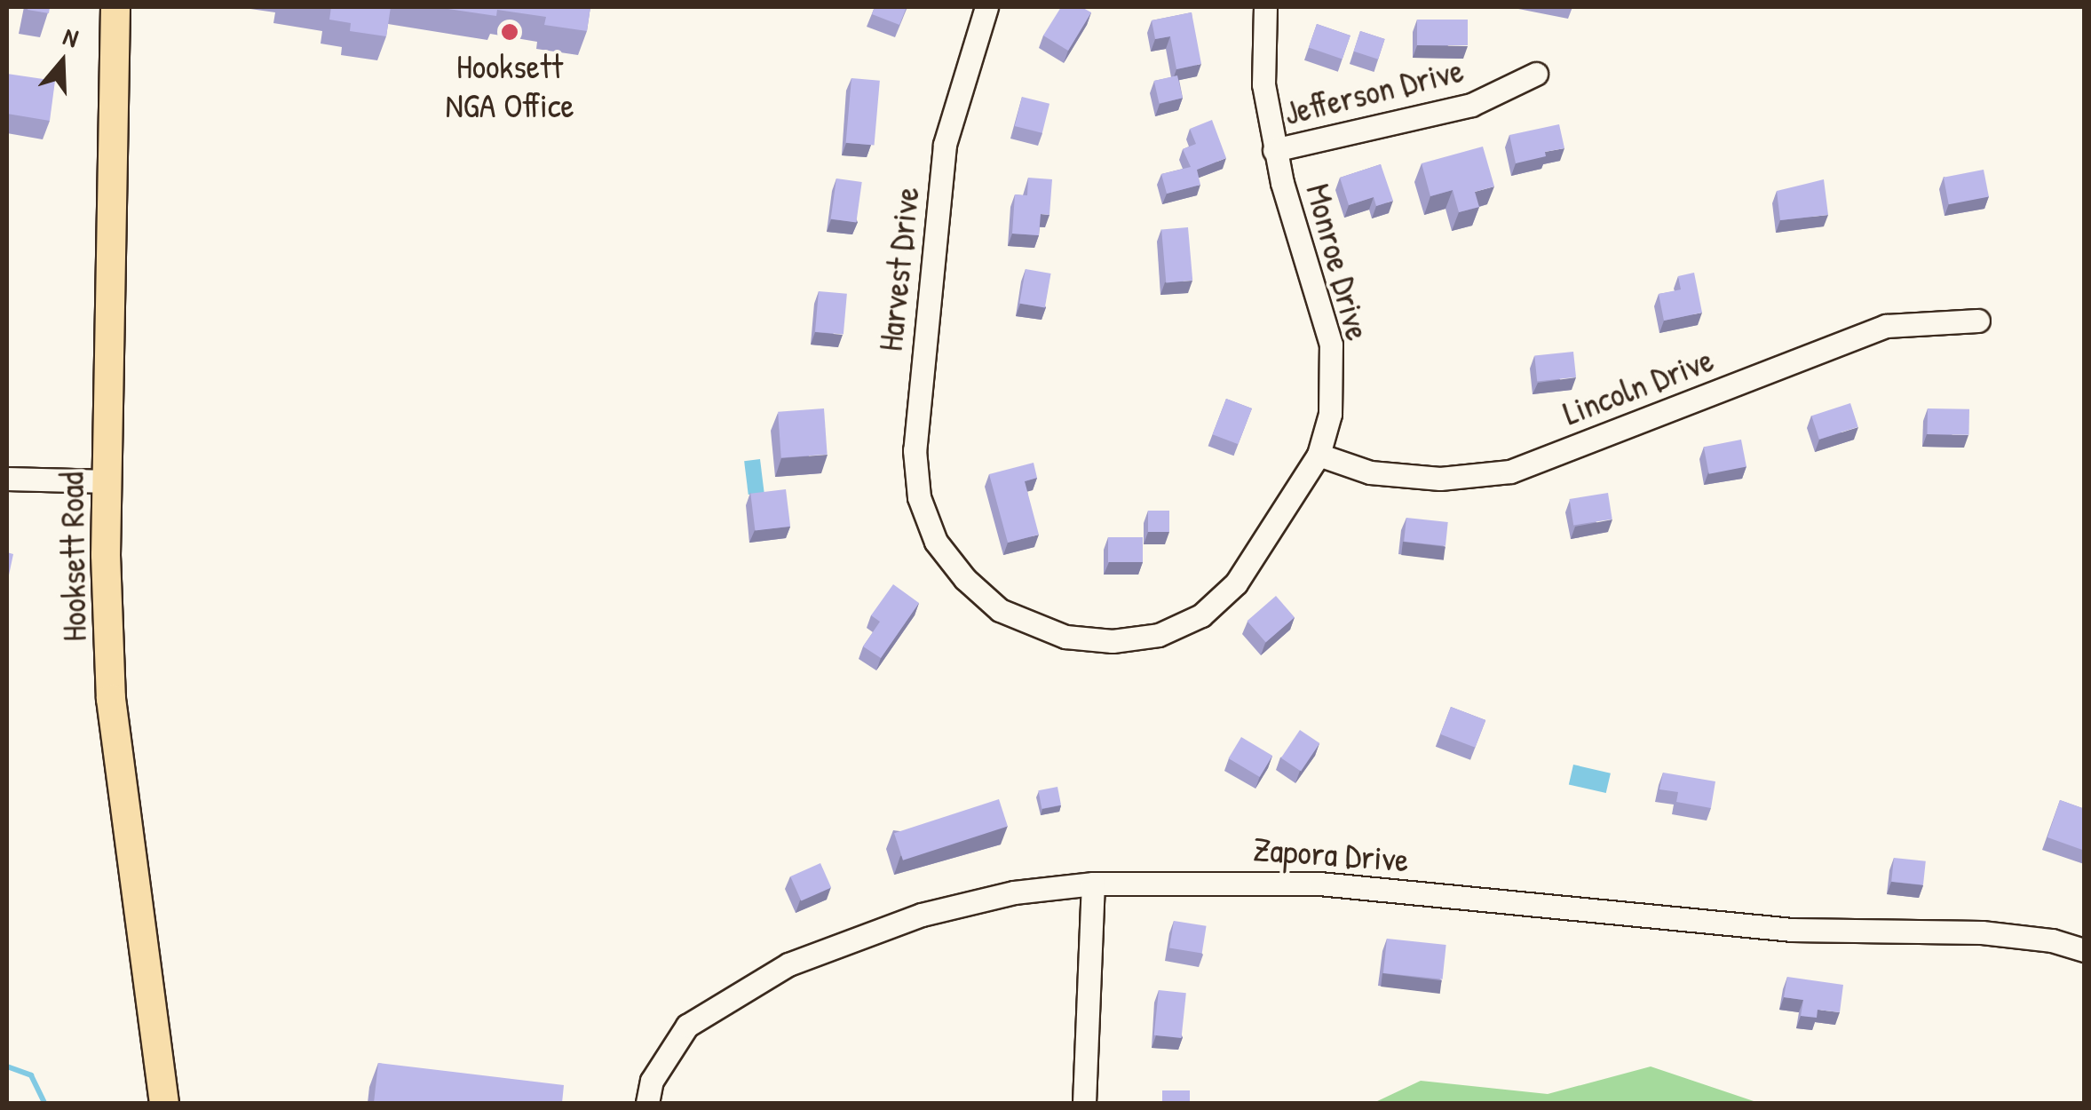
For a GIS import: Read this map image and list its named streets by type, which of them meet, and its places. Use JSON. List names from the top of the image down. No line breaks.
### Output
{"streets":{"main road":["Hooksett Road"],"street":["Jefferson Drive","Monroe Drive","Harvest Drive","Lincoln Drive","Zapora Drive"]},"crossings":[["Jefferson Drive","Monroe Drive"],["Monroe Drive","Harvest Drive"],["Monroe Drive","Lincoln Drive"]],"places":["Hooksett NGA Office"],"north":"top"}
